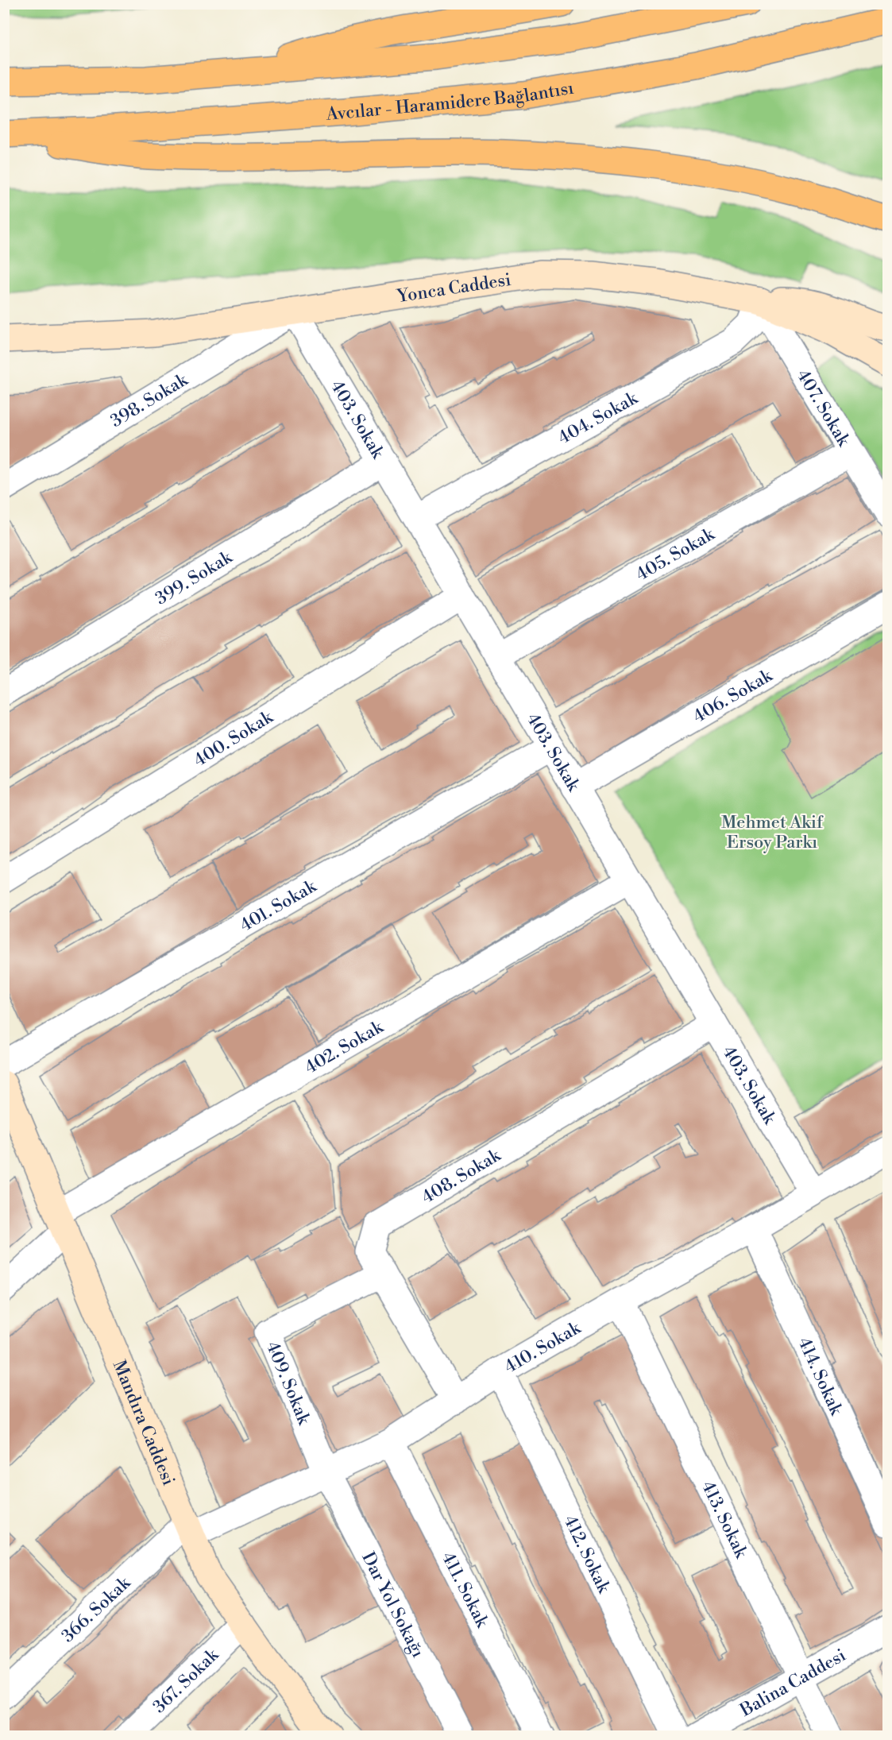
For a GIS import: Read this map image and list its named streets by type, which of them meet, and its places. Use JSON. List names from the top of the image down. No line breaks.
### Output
{"streets":{"highway":["Avcılar - Haramidere Bağlantısı"],"main road":["Yonca Caddesi","Mandıra Caddesi"],"street":["398. Sokak","407. Sokak","404. Sokak","403. Sokak","405. Sokak","399. Sokak","406. Sokak","400. Sokak","401. Sokak","402. Sokak","408. Sokak","410. Sokak","414. Sokak","409. Sokak","413. Sokak","412. Sokak","411. Sokak","Dar Yol Sokağı","366. Sokak","367. Sokak","Balina Caddesi"]},"crossings":[["Yonca Caddesi","398. Sokak"],["Yonca Caddesi","407. Sokak"],["Yonca Caddesi","404. Sokak"],["Yonca Caddesi","403. Sokak"],["398. Sokak","403. Sokak"],["407. Sokak","404. Sokak"],["407. Sokak","405. Sokak"],["404. Sokak","403. Sokak"],["403. Sokak","405. Sokak"],["403. Sokak","399. Sokak"],["403. Sokak","406. Sokak"],["403. Sokak","400. Sokak"],["403. Sokak","401. Sokak"],["403. Sokak","402. Sokak"],["403. Sokak","408. Sokak"],["403. Sokak","410. Sokak"],["401. Sokak","Mandıra Caddesi"],["402. Sokak","Mandıra Caddesi"],["408. Sokak","410. Sokak"],["408. Sokak","409. Sokak"],["410. Sokak","414. Sokak"],["410. Sokak","409. Sokak"],["410. Sokak","Mandıra Caddesi"],["410. Sokak","413. Sokak"],["410. Sokak","412. Sokak"],["410. Sokak","411. Sokak"],["410. Sokak","Dar Yol Sokağı"],["410. Sokak","366. Sokak"],["409. Sokak","Dar Yol Sokağı"],["Mandıra Caddesi","366. Sokak"],["Mandıra Caddesi","367. Sokak"],["413. Sokak","Balina Caddesi"]],"parks":["Mehmet Akif Ersoy Parkı"]}
